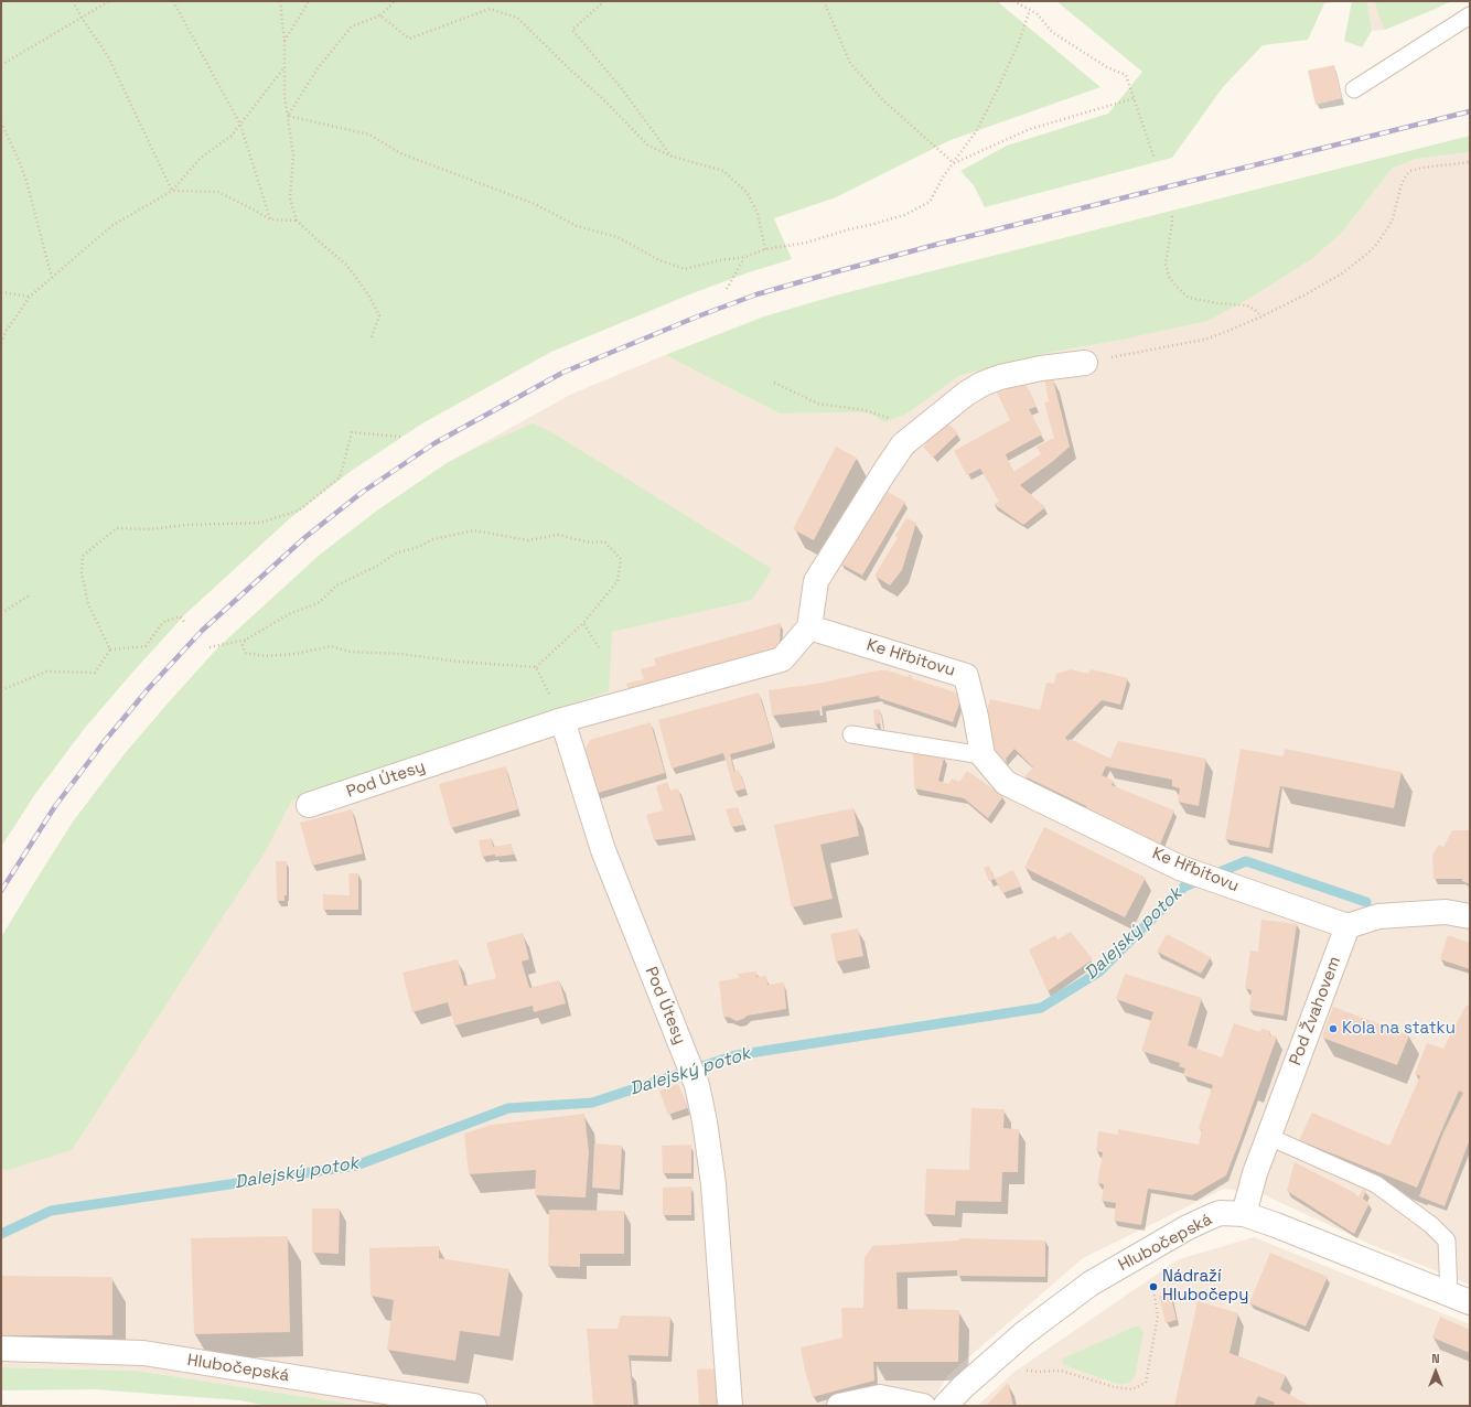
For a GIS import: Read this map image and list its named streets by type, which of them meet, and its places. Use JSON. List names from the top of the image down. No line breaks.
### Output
{"streets":{"street":["Ke Hřbitovu","Pod Útesy","Pod Žvahovem","Hlubočepská"]},"crossings":[["Ke Hřbitovu","Pod Útesy"],["Ke Hřbitovu","Pod Žvahovem"],["Pod Žvahovem","Hlubočepská"]],"water":["Dalejský potok"],"places":["Kola na statku","Nádraží Hlubočepy"],"north":"top"}
